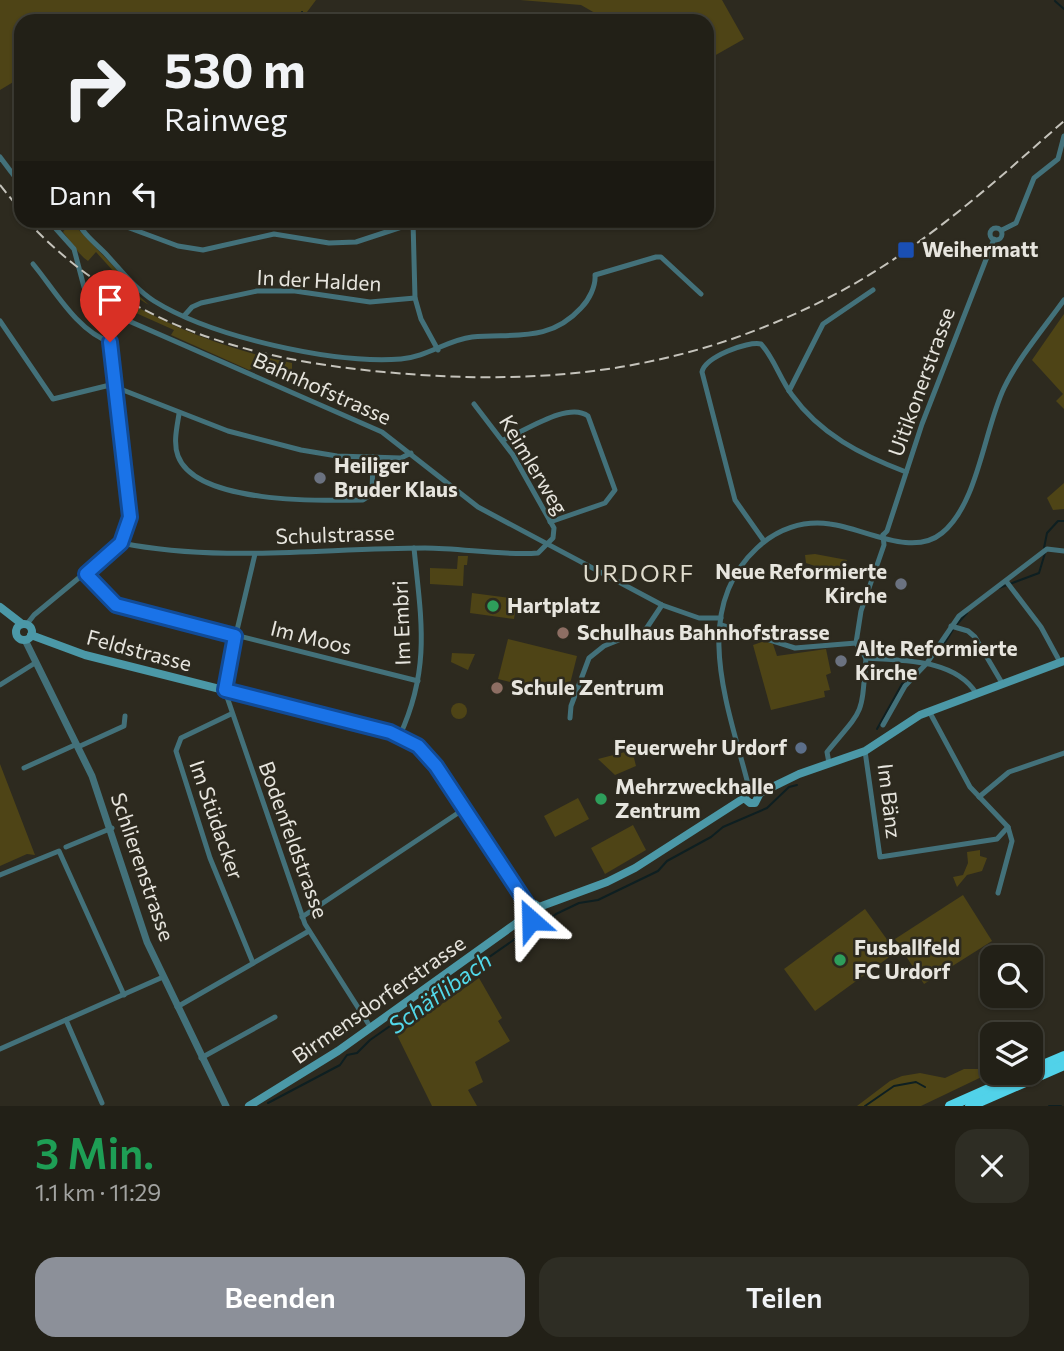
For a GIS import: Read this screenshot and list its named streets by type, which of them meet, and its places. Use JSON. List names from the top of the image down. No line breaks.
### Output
{"streets":{"main road":["Feldstrasse","Birmensdorferstrasse"],"street":["In der Halden","Uitikonerstrasse","Bahnhofstrasse","Keimlerweg","Schulstrasse","Im Embri","Im Moos","Im Bänz","Im Stüdacker","Bodenfeldstrasse","Schlierenstrasse"]},"crossings":[["Uitikonerstrasse","Bahnhofstrasse"],["Bahnhofstrasse","Keimlerweg"],["Bahnhofstrasse","Schulstrasse"],["Keimlerweg","Schulstrasse"],["Schulstrasse","Im Embri"],["Im Embri","Im Moos"],["Im Embri","Feldstrasse"],["Feldstrasse","Bodenfeldstrasse"],["Feldstrasse","Schlierenstrasse"],["Feldstrasse","Birmensdorferstrasse"],["Im Bänz","Birmensdorferstrasse"],["Im Stüdacker","Bodenfeldstrasse"],["Bodenfeldstrasse","Birmensdorferstrasse"]],"districts":["URDORF"],"water":["Schäflibach"],"places":{"transit":["Weihermatt"],"other":["Heiliger Bruder Klaus","Neue Reformierte Kirche","Hartplatz","Schulhaus Bahnhofstrasse","Alte Reformierte Kirche","Schule Zentrum","Feuerwehr Urdorf","Mehrzweckhalle Zentrum","Fusballfeld FC Urdorf"]},"page":{"turn":["530 m","Rainweg"],"then":"Dann","heading":["3 Min.","1.1 km · 11:29"],"buttons":["Beenden","Teilen"]}}
